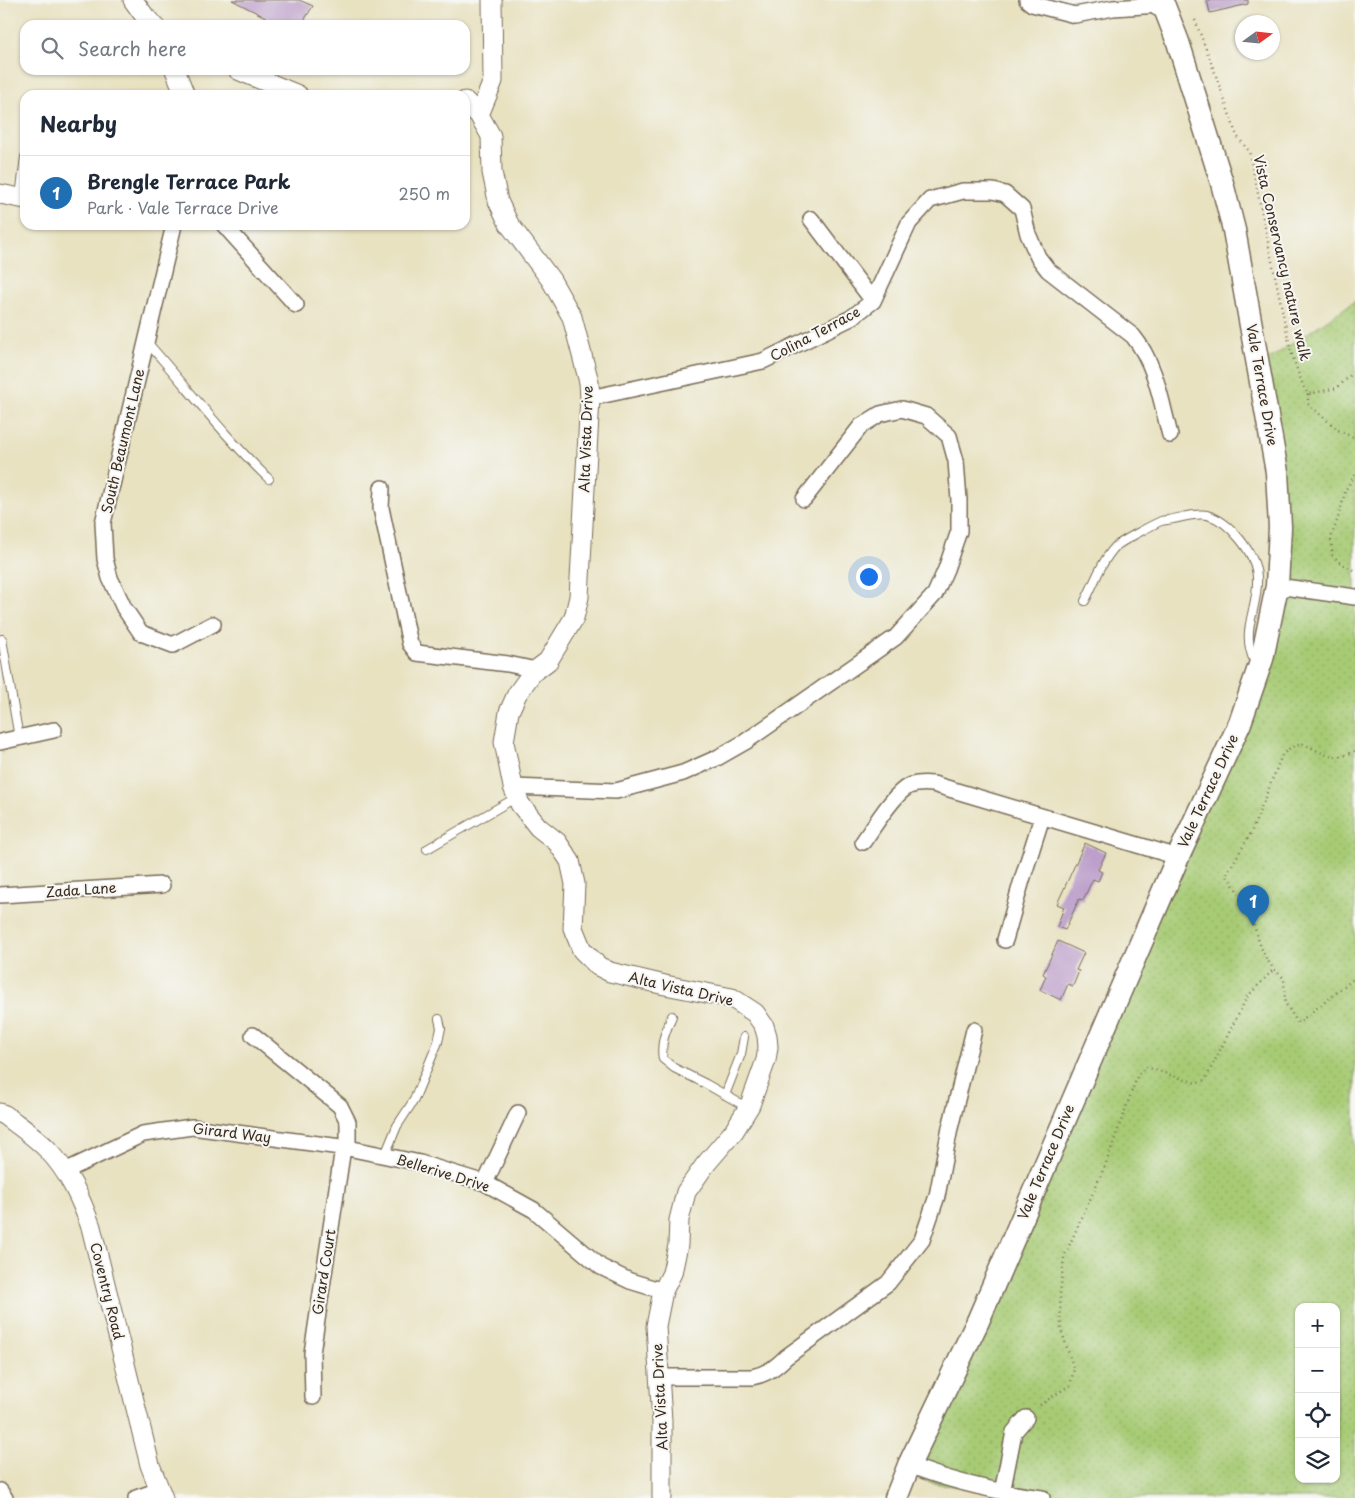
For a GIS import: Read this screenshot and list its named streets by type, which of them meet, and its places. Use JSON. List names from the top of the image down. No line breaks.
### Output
{"streets":{"main road":["Vale Terrace Drive"],"street":["Colina Terrace","Alta Vista Drive","South Beaumont Lane","Zada Lane","Girard Way","Bellerive Drive","Girard Court","Coventry Road"],"path":["Vista Conservancy nature walk"]},"crossings":[["Colina Terrace","Alta Vista Drive"],["Alta Vista Drive","Bellerive Drive"],["Girard Way","Bellerive Drive"],["Girard Way","Girard Court"],["Girard Way","Coventry Road"],["Bellerive Drive","Girard Court"]],"north":"right","page":{"search":"Search here","heading":"Nearby","list":[{"mark":"1","name":"Brengle Terrace Park","note":"Park · Vale Terrace Drive","value":"250 m"}],"pins":"1","map_buttons":["+","−"]}}
